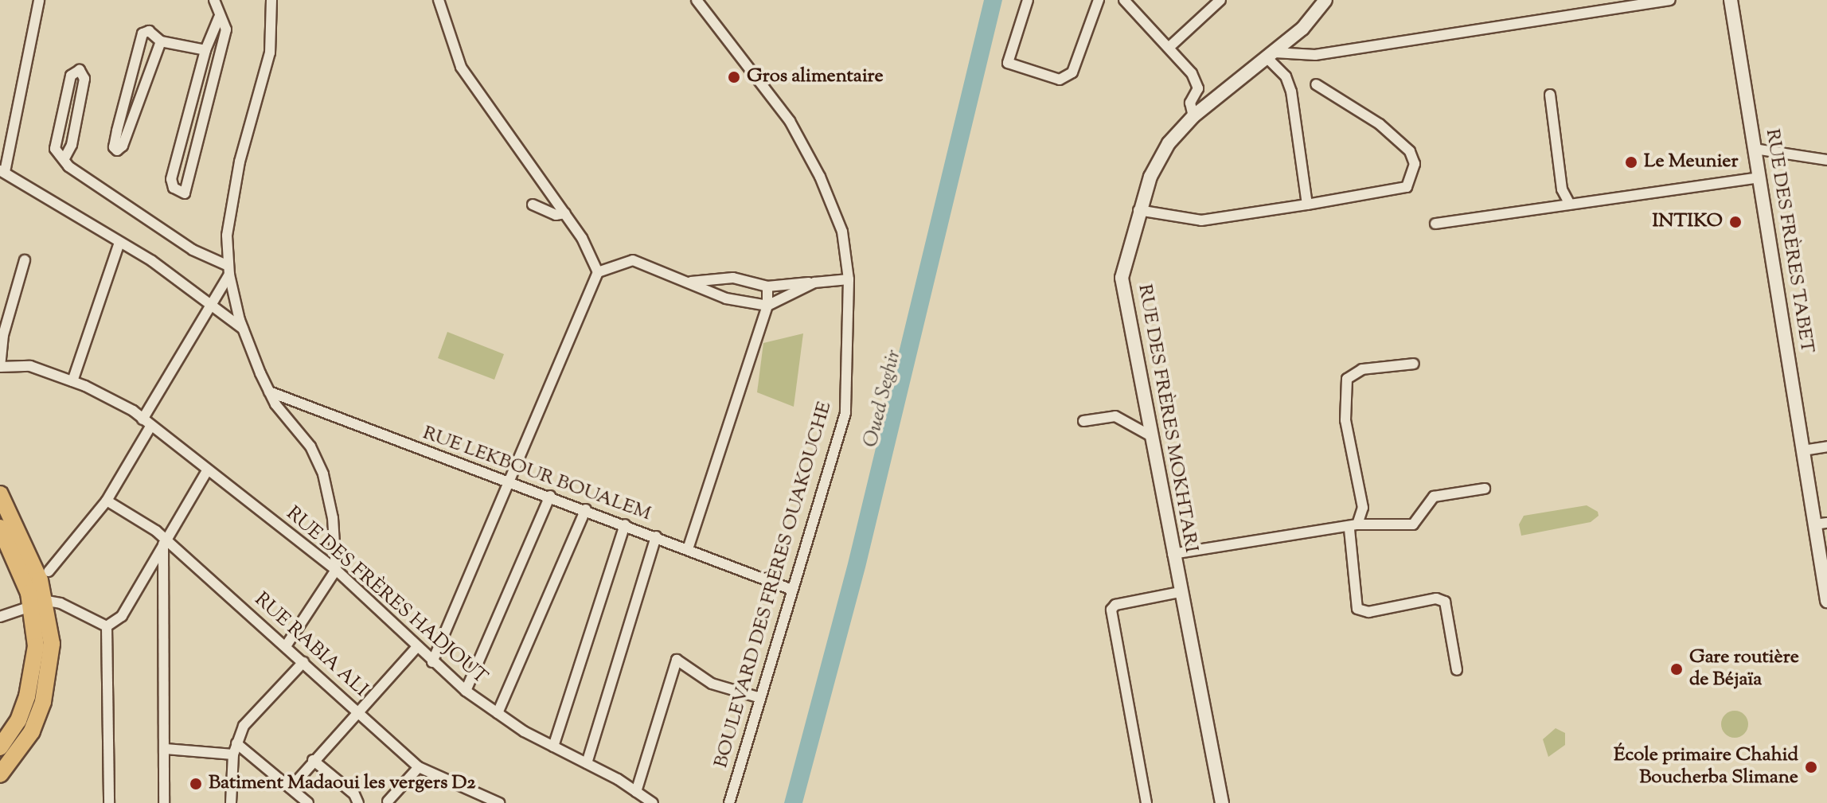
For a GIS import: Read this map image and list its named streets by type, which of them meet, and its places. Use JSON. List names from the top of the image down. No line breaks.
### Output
{"streets":{"street":["RUE DES FRÈRES TABET","RUE DES FRÈRES MOKHTARI","RUE LEKBOUR BOUALEM","BOULEVARD DES FRÈRES OUAKOUCHE","RUE DES FRÈRES HADJOUT","RUE RABIA ALI"]},"crossings":[["RUE LEKBOUR BOUALEM","BOULEVARD DES FRÈRES OUAKOUCHE"]],"water":["Oued Seghir"],"places":["Gros alimentaire","Le Meunier","INTIKO","Gare routière de Béjaïa","École primaire Chahid Boucherba Slimane","Batiment Madaoui les vergers D2"]}
